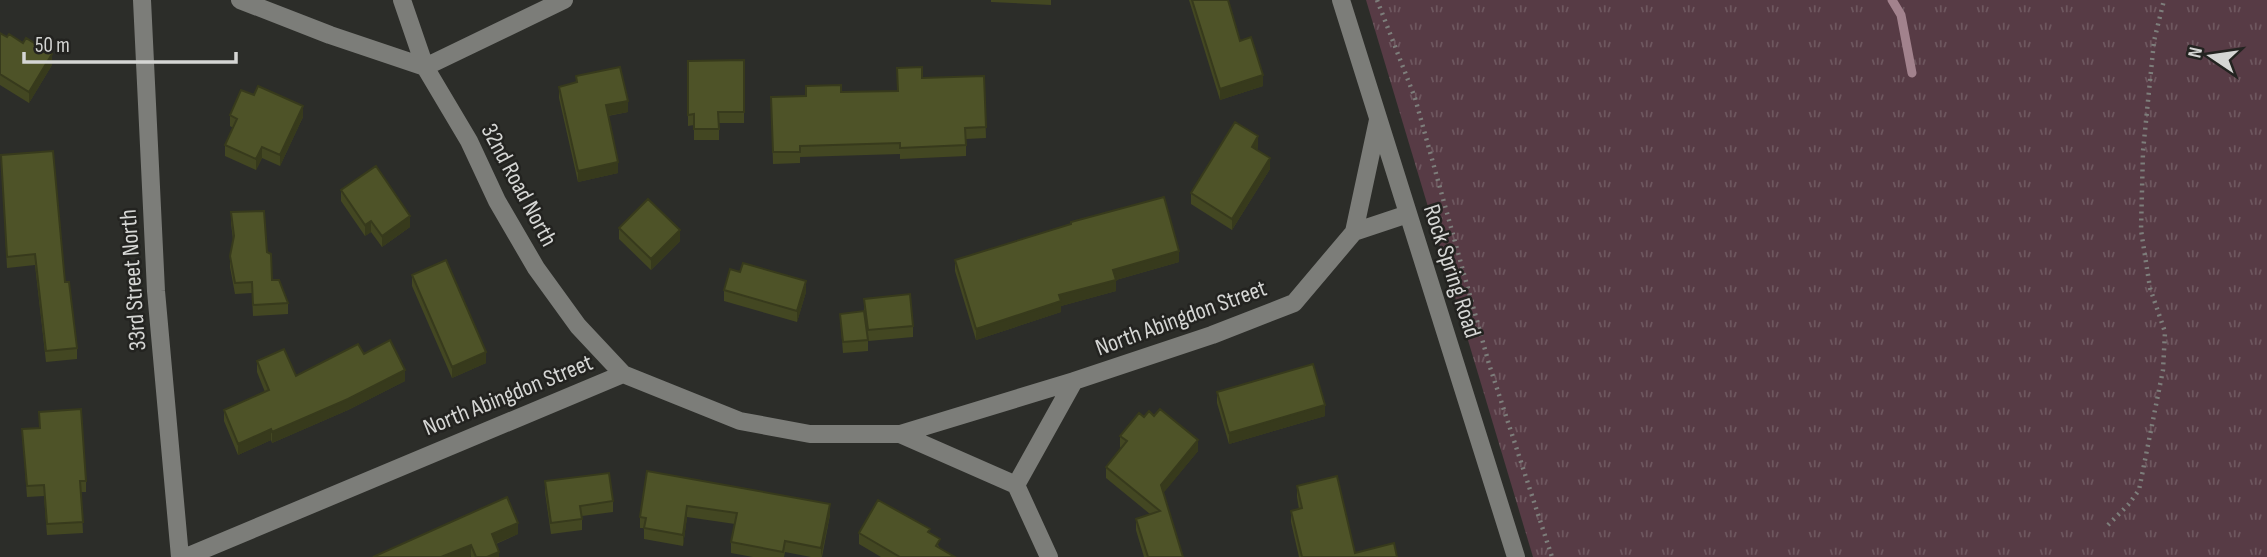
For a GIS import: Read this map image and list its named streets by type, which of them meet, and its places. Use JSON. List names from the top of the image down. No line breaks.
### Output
{"streets":{"street":["32nd Road North","Rock Spring Road","33rd Street North","North Abingdon Street"]},"crossings":[["32nd Road North","North Abingdon Street"],["Rock Spring Road","North Abingdon Street"]],"scale_bar":"50 m","north":"left"}
